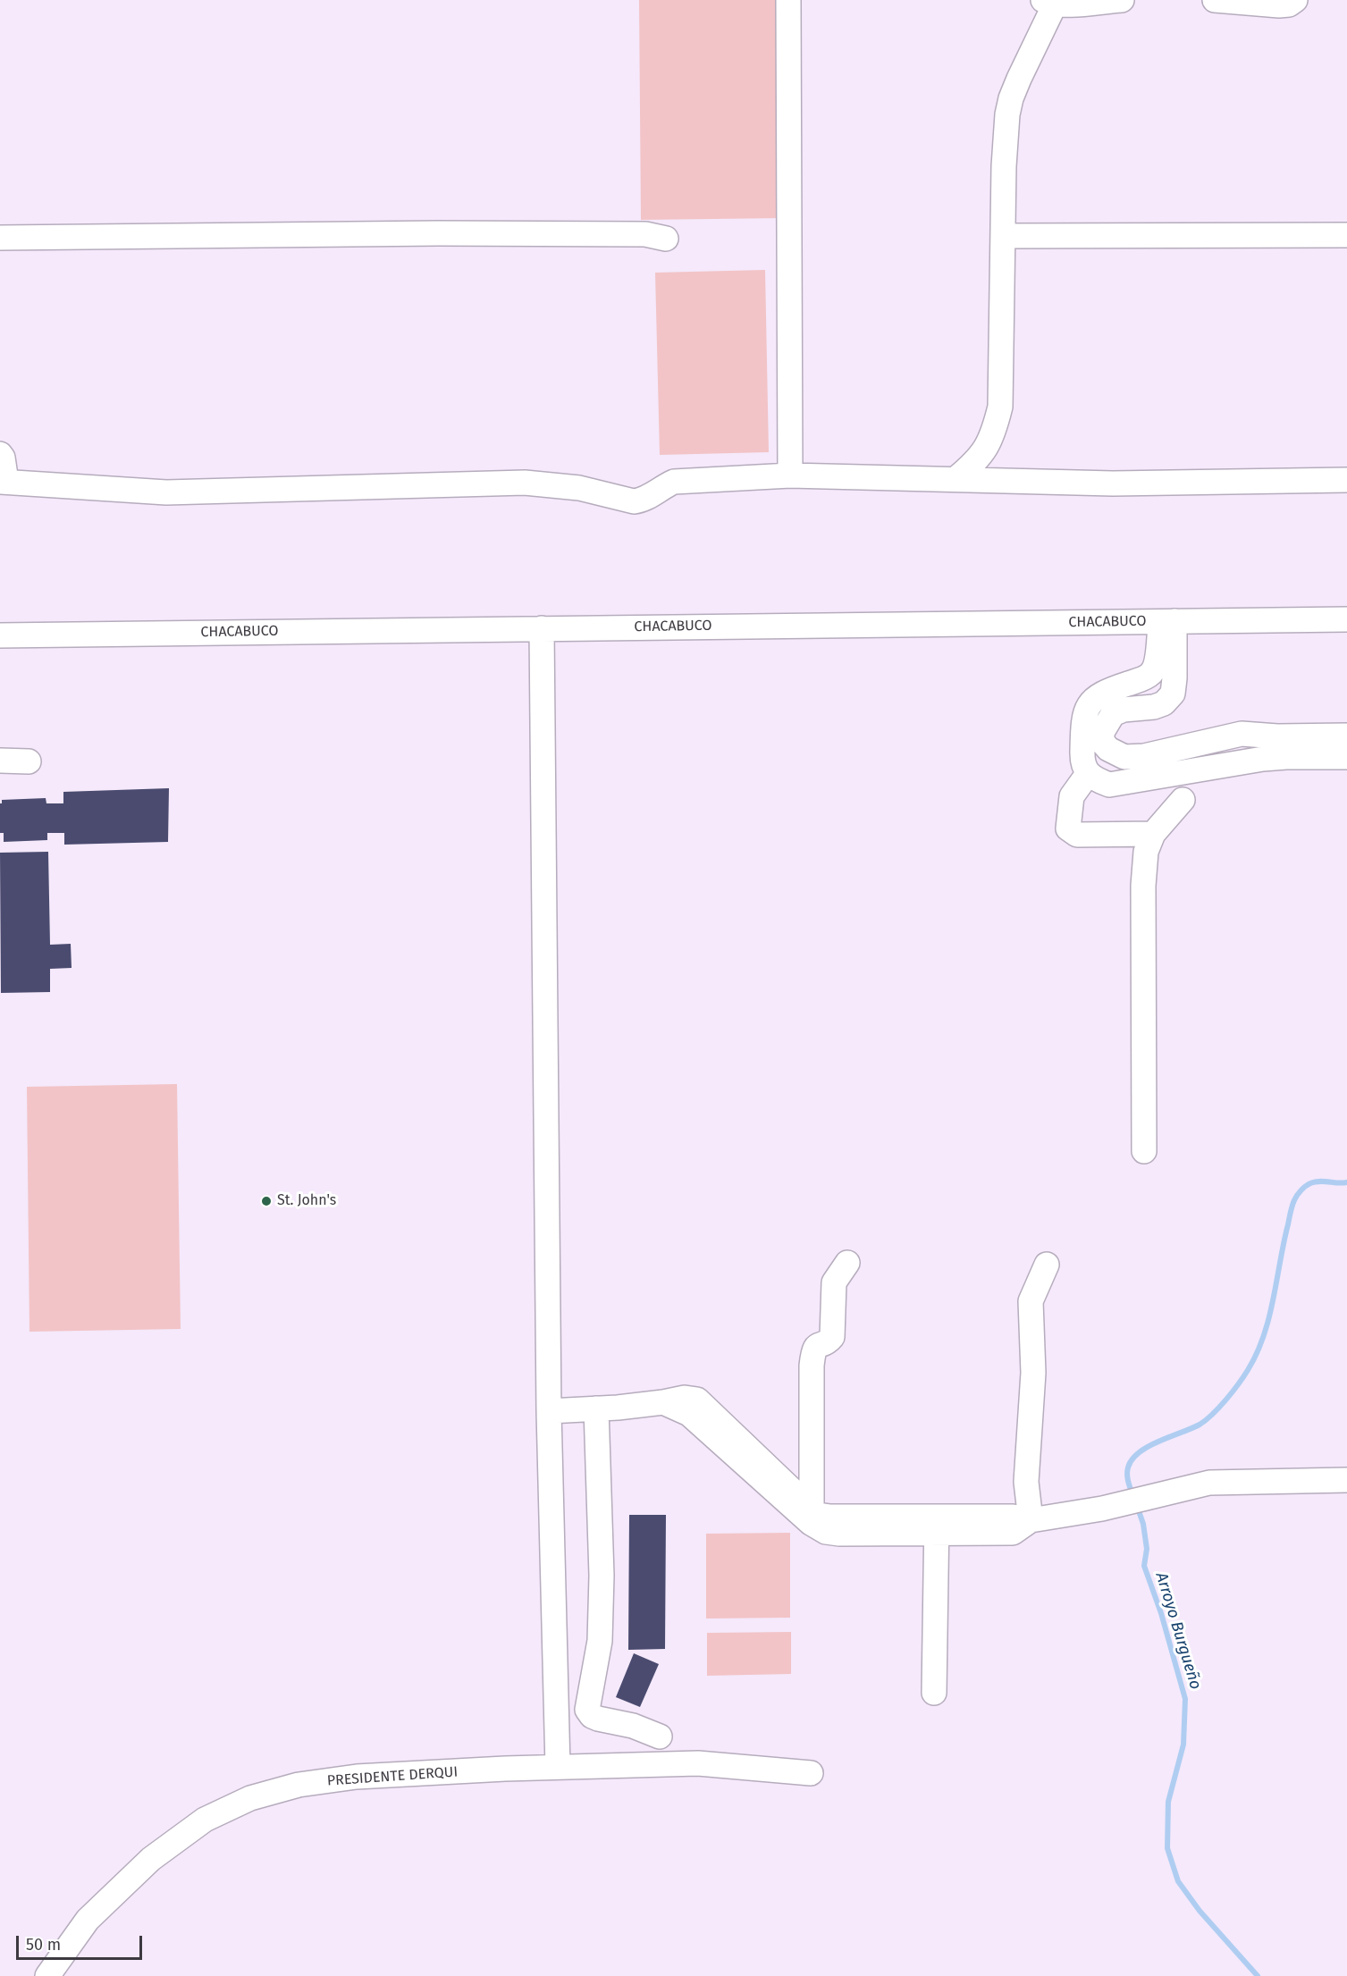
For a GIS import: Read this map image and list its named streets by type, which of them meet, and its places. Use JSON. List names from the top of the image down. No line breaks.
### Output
{"streets":{"street":["CHACABUCO","PRESIDENTE DERQUI"]},"water":["Arroyo Burgueño"],"places":["St. John's"],"scale_bar":"50 m"}
